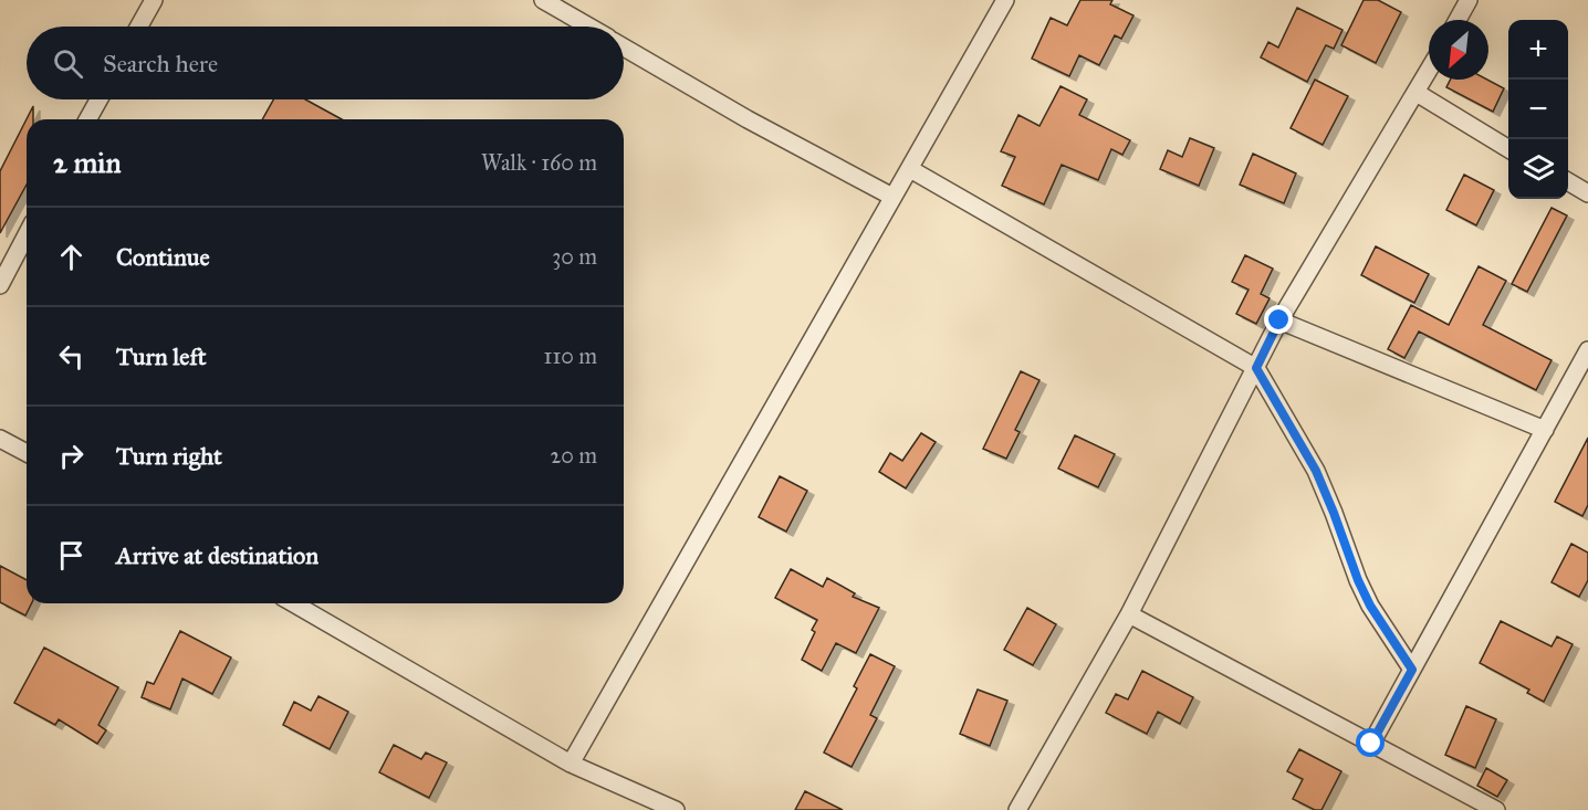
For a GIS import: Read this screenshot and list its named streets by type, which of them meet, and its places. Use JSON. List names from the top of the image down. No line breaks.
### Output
{"north":"bottom left","page":{"map_buttons":["+","−"],"search":"Search here","heading":["2 min","Walk · 160 m"],"list":[["Continue","30 m"],["Turn left","110 m"],["Turn right","20 m"],"Arrive at destination"]}}
